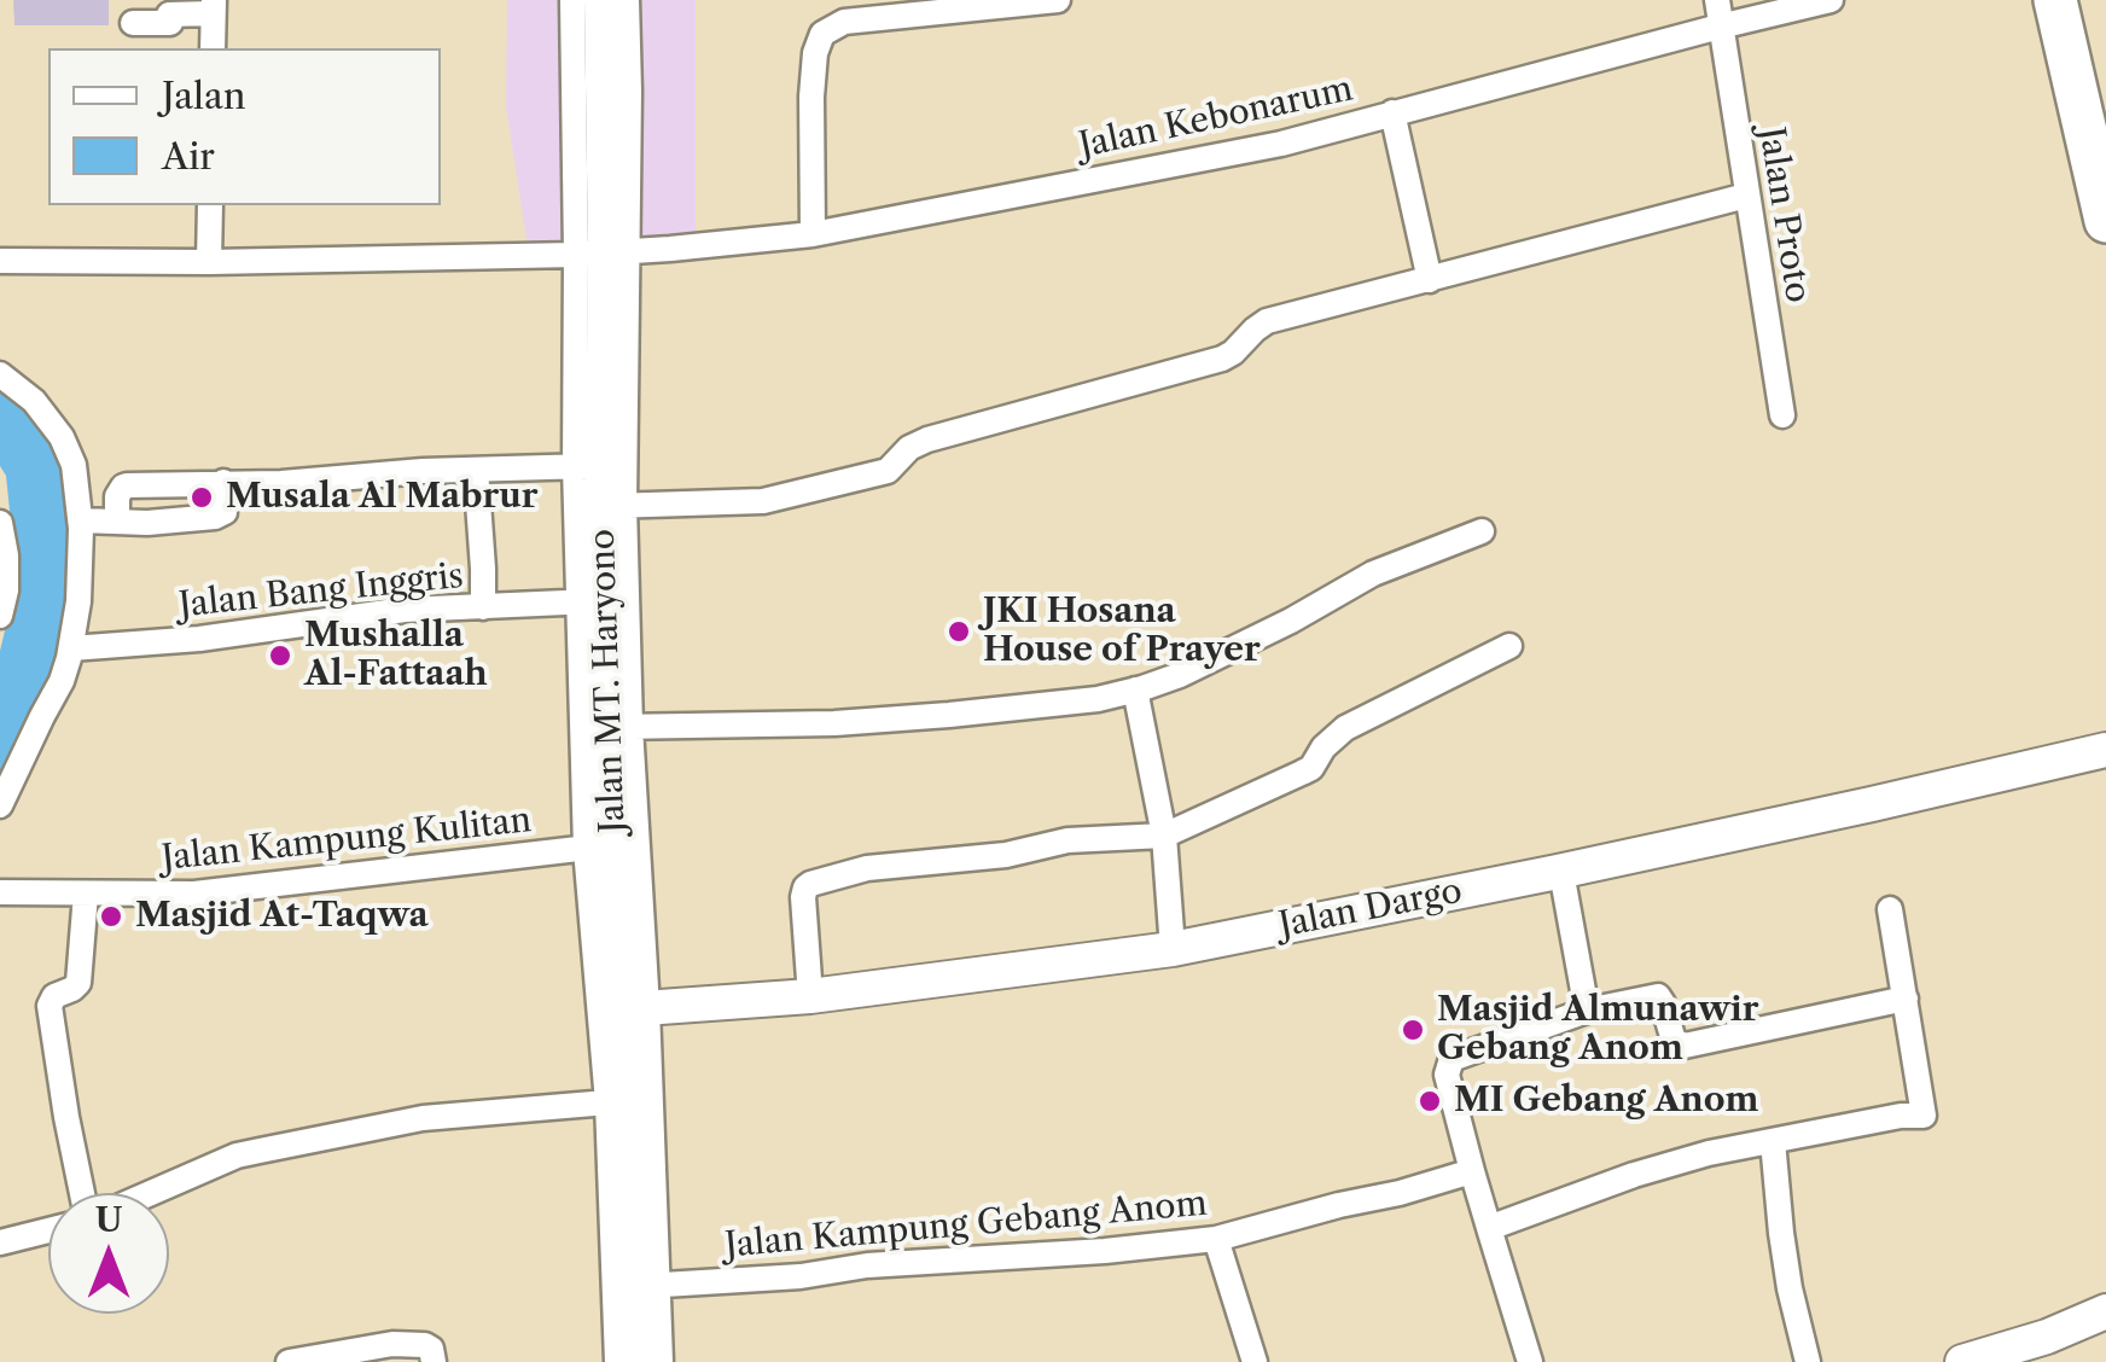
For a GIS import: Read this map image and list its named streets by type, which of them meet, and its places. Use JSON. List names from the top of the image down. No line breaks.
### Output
{"streets":{"main road":["Jalan MT. Haryono"],"street":["Jalan Kebonarum","Jalan Proto","Jalan Bang Inggris","Jalan Kampung Kulitan","Jalan Dargo","Jalan Kampung Gebang Anom"]},"crossings":[["Jalan Kebonarum","Jalan Proto"],["Jalan Kebonarum","Jalan MT. Haryono"],["Jalan Bang Inggris","Jalan MT. Haryono"],["Jalan MT. Haryono","Jalan Kampung Kulitan"],["Jalan MT. Haryono","Jalan Dargo"],["Jalan MT. Haryono","Jalan Kampung Gebang Anom"]],"places":["Musala Al Mabrur","JKI Hosana House of Prayer","Mushalla Al-Fattaah","Masjid At-Taqwa","Masjid Almunawir Gebang Anom","MI Gebang Anom"],"legend":["Jalan","Air"],"north":"top"}
